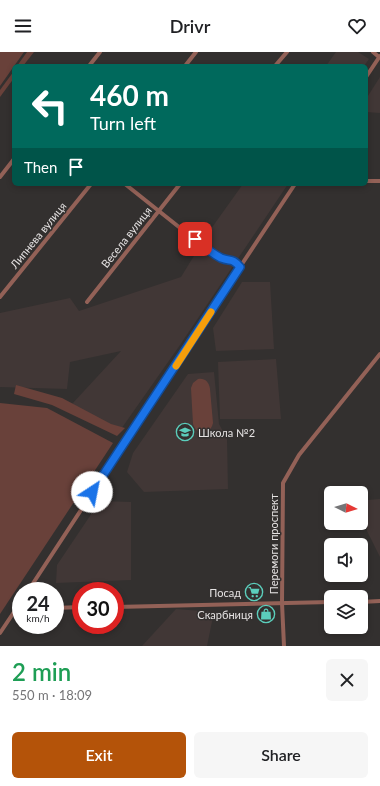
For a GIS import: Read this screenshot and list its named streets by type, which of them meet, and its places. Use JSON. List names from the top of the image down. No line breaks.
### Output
{"streets":{"street":["Липнева вулиця","Весела вулиця","Перемоги проспект"]},"places":{"school or university":["Школа №2"],"supermarket":["Посад"],"shop":["Скарбниця"]},"north":"right","page":{"header":"Drivr","turn":["460 m","Turn left"],"then":"Then","speed":"24 km/h","limit":"30","heading":["2 min","550 m · 18:09"],"buttons":["Exit","Share"]}}
